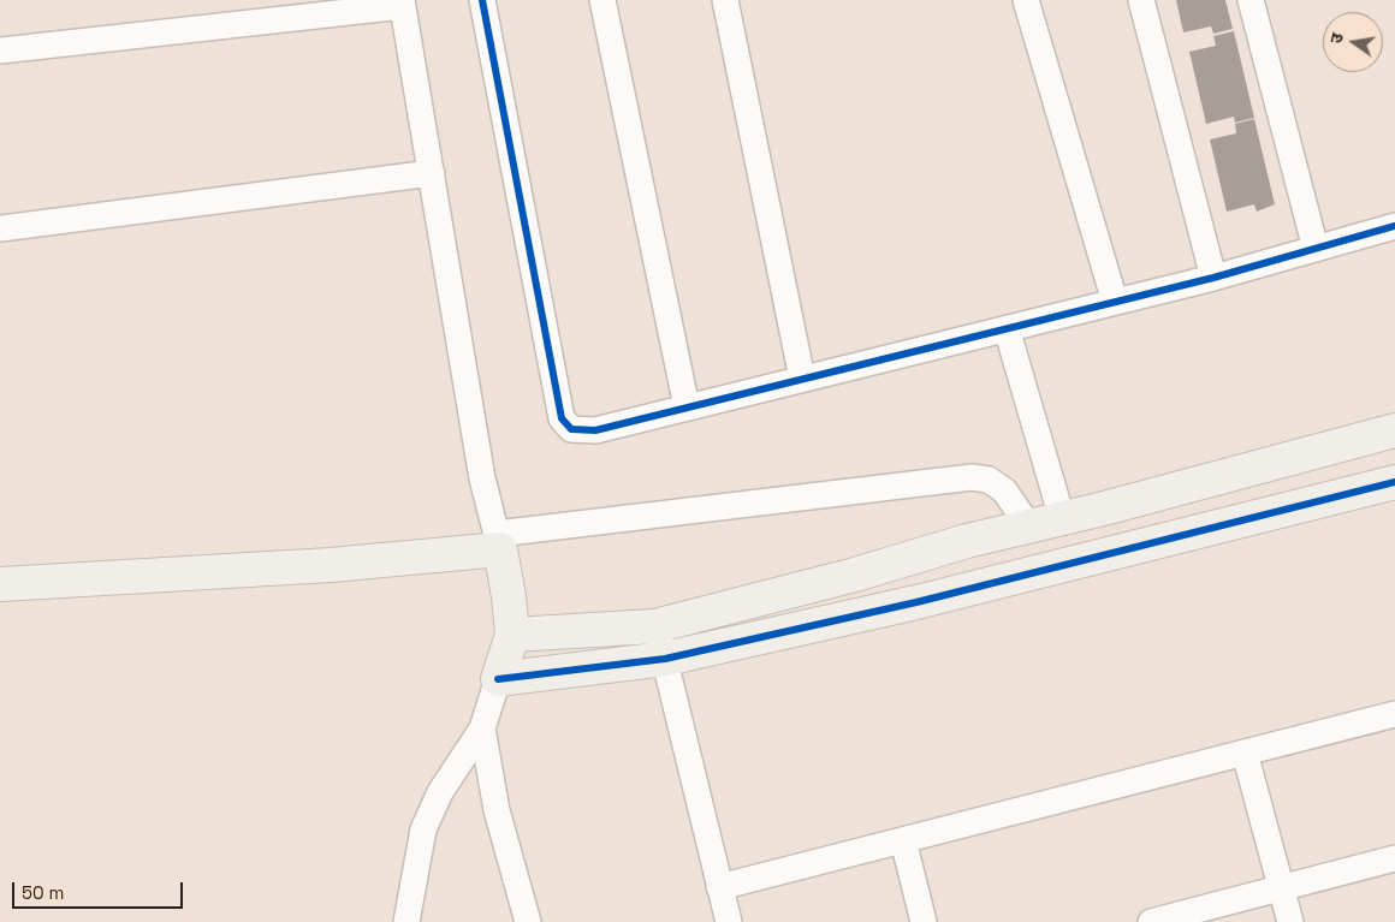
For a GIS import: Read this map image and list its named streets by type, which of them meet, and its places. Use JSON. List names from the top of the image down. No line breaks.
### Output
{"scale_bar":"50 m","north":"left"}
